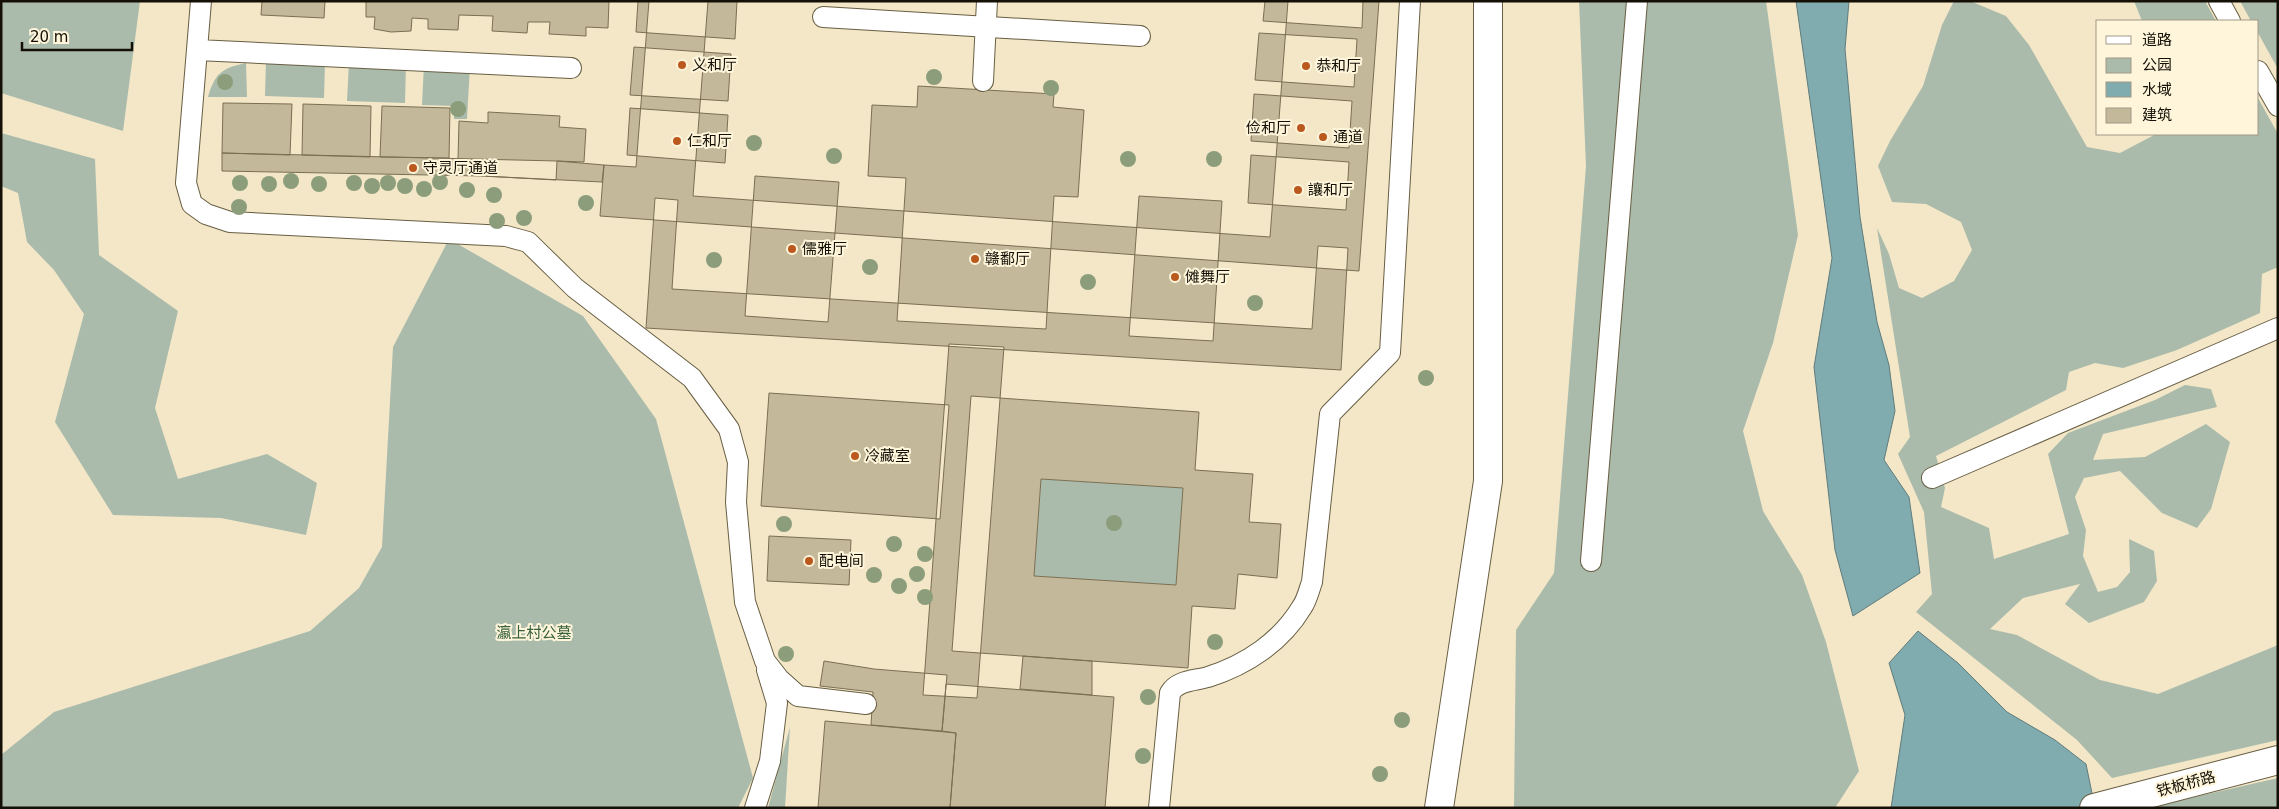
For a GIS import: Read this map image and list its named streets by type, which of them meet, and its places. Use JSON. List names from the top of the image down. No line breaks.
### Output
{"streets":{"street":["铁板桥路"]},"parks":["瀛上村公墓"],"places":["义和厅","恭和厅","俭和厅","通道","仁和厅","守灵厅通道","讓和厅","儒雅厅","赣鄱厅","傩舞厅","冷藏室","配电间"],"legend":["道路","公园","水域","建筑"],"scale_bar":"20 m"}
